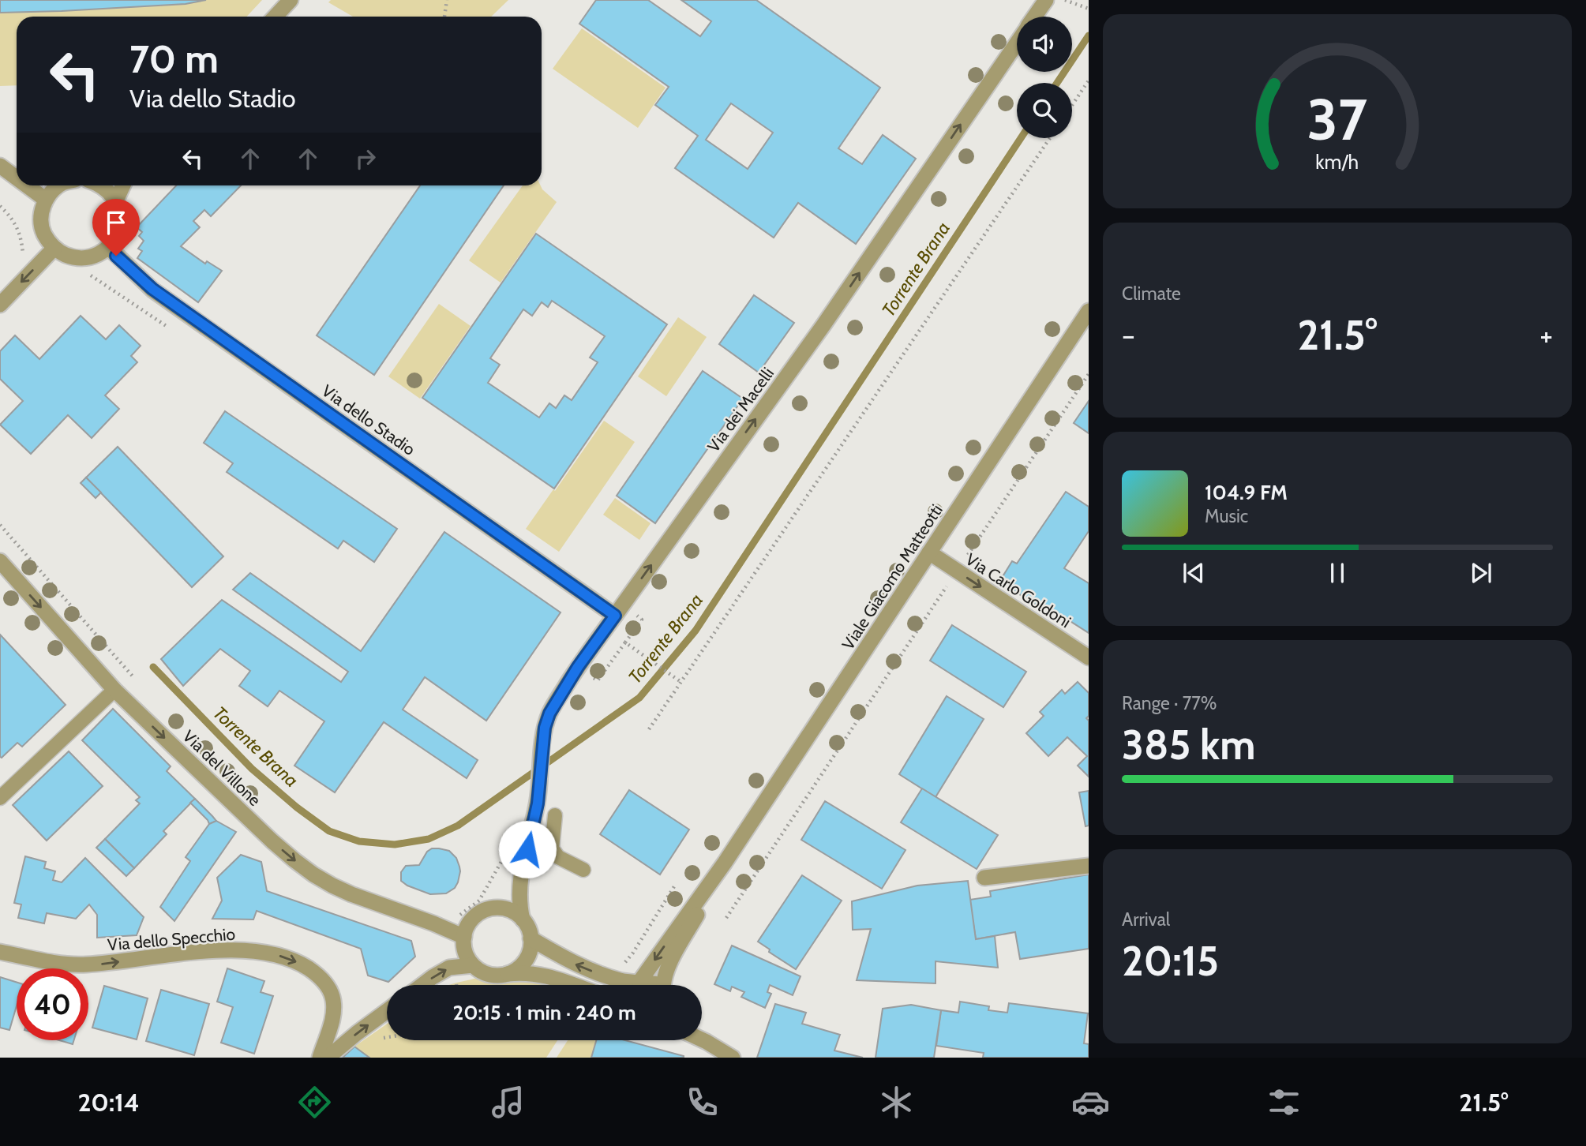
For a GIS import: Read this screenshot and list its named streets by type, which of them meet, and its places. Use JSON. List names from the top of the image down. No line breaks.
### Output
{"streets":{"street":["Via dei Macelli","Via dello Stadio","Viale Giacomo Matteotti","Via Carlo Goldoni","Via del Villone","Via dello Specchio"]},"crossings":[["Via dei Macelli","Via dello Stadio"],["Via dei Macelli","Via del Villone"],["Viale Giacomo Matteotti","Via Carlo Goldoni"]],"one_way":["Via dei Macelli","Via Carlo Goldoni","Via del Villone","Via dello Specchio"],"water":["Torrente Brana"],"page":{"turn":["70 m","Via dello Stadio"],"tile":["Climate",["Range · 77%","385 km"],["Arrival","20:15"]],"heat":["−","21.5°","+"],"song":["104.9 FM","Music"],"limit":"40","trip":"20:15 · 1 min · 240 m","tabs":["20:14","21.5°"],"gauge":["37","km/h"]}}
